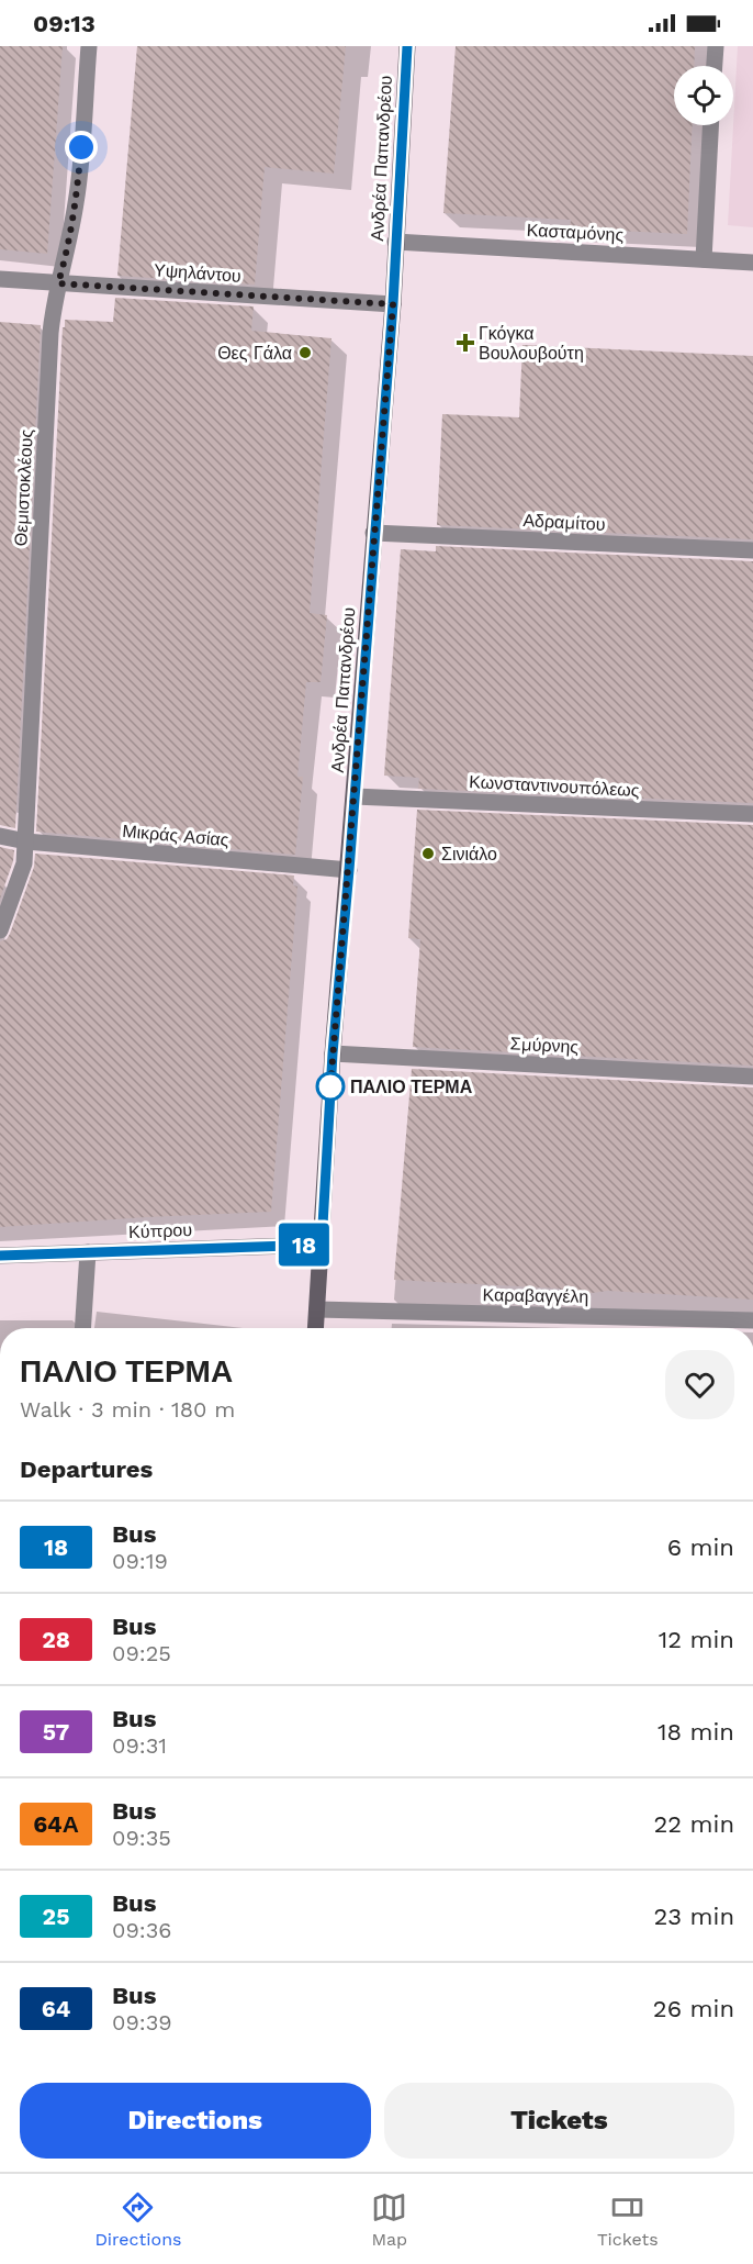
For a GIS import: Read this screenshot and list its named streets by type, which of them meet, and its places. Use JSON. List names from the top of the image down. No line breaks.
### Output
{"streets":{"main road":["Ανδρέα Παπανδρέου"],"street":["Κασταμόνης","Υψηλάντου","Θεμιστοκλέους","Αδραμίτου","Κωνσταντινουπόλεως","Μικράς Ασίας","Σμύρνης","Κύπρου","Καραβαγγέλη"]},"crossings":[["Ανδρέα Παπανδρέου","Κασταμόνης"],["Ανδρέα Παπανδρέου","Υψηλάντου"],["Ανδρέα Παπανδρέου","Αδραμίτου"],["Ανδρέα Παπανδρέου","Κωνσταντινουπόλεως"],["Ανδρέα Παπανδρέου","Μικράς Ασίας"],["Ανδρέα Παπανδρέου","Σμύρνης"],["Ανδρέα Παπανδρέου","Κύπρου"],["Ανδρέα Παπανδρέου","Καραβαγγέλη"],["Υψηλάντου","Θεμιστοκλέους"],["Θεμιστοκλέους","Μικράς Ασίας"]],"places":{"health":["Γκόγκα Βουλουβούτη"],"other":["Θες Γάλα","Σινιάλο","ΠΑΛΙΟ ΤΕΡΜΑ"]},"lines":["bus line 18"],"page":{"status":"09:13","on_map":"18","heading":[["ΠΑΛΙΟ ΤΕΡΜΑ","Walk · 3 min · 180 m"],"Departures"],"list":[{"mark":"18","name":"Bus","note":"09:19","value":"6 min"},{"mark":"28","name":"Bus","note":"09:25","value":"12 min"},{"mark":"57","name":"Bus","note":"09:31","value":"18 min"},{"mark":"64Α","name":"Bus","note":"09:35","value":"22 min"},{"mark":"25","name":"Bus","note":"09:36","value":"23 min"},{"mark":"64","name":"Bus","note":"09:39","value":"26 min"}],"buttons":["Directions","Tickets"],"tabs":["Directions","Map","Tickets"]}}
